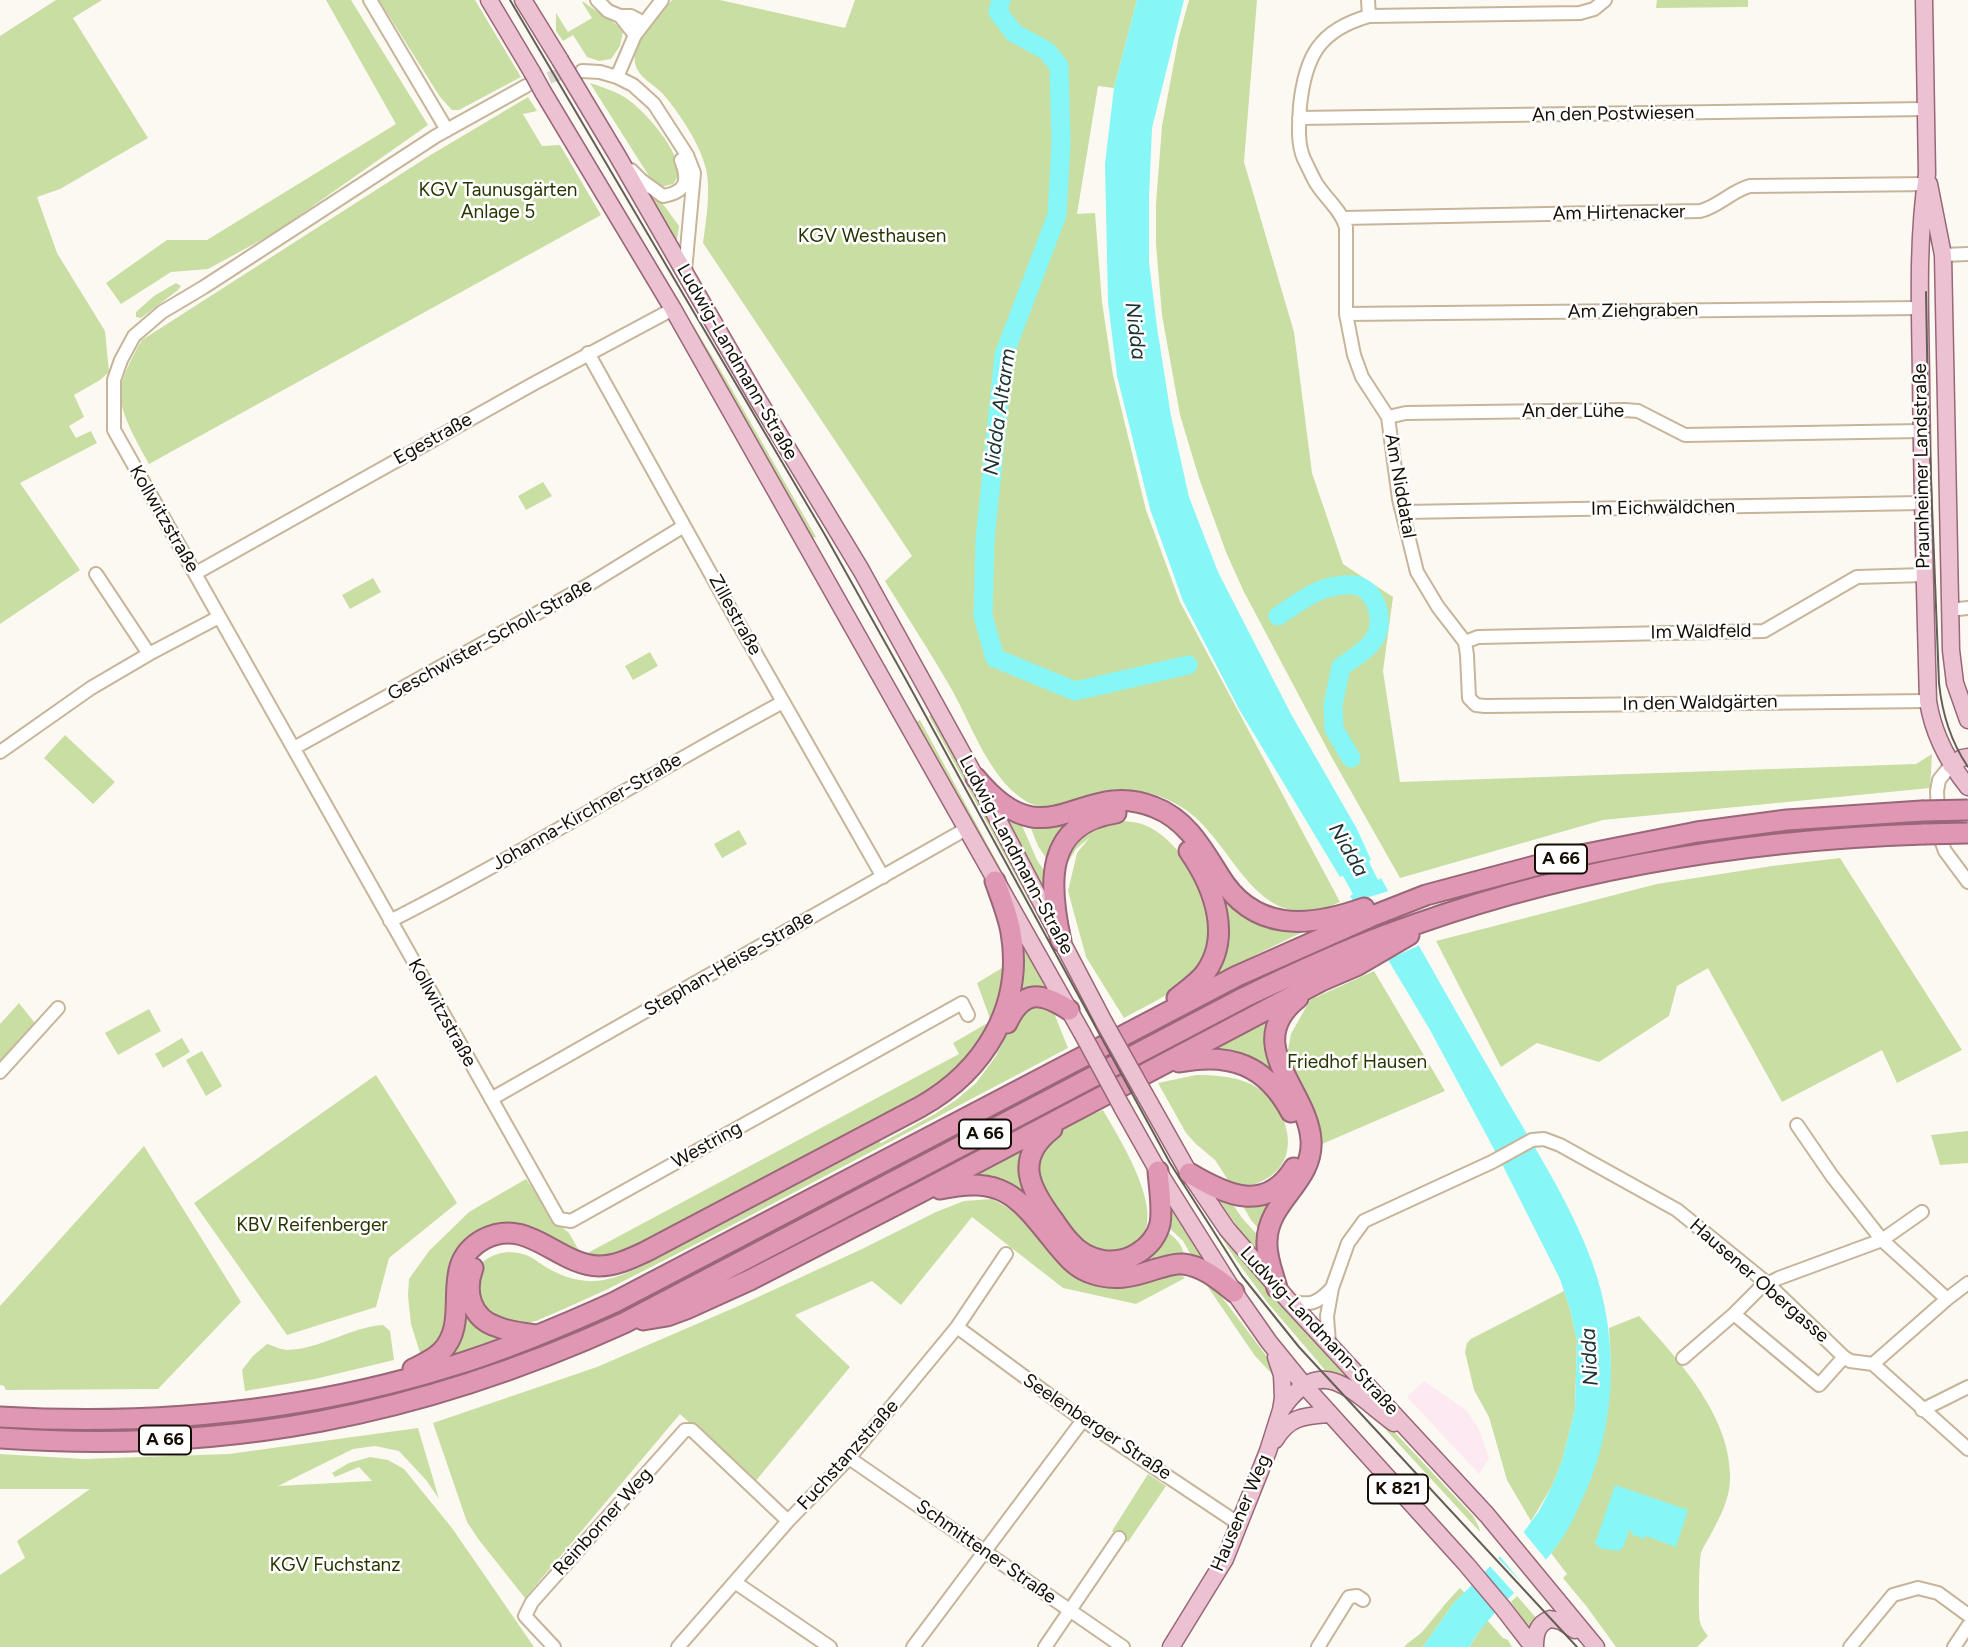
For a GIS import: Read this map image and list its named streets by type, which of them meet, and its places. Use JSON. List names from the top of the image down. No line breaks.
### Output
{"streets":{"highway":["A 66"],"main road":["Ludwig-Landmann-Straße","Praunheimer Landstraße","K 821","Hausener Weg"],"street":["An den Postwiesen","Am Hirtenacker","Am Ziehgraben","An der Lühe","Egestraße","Am Niddatal","Im Eichwäldchen","Kollwitzstraße","Zillestraße","Im Waldfeld","Geschwister-Scholl-Straße","In den Waldgärten","Johanna-Kirchner-Straße","Stephan-Heise-Straße","Westring","Hausener Obergasse","Seelenberger Straße","Fuchstanzstraße","Reinborner Weg","Schmittener Straße"]},"crossings":[["An den Postwiesen","Praunheimer Landstraße"],["Am Hirtenacker","Praunheimer Landstraße"],["Am Hirtenacker","Am Niddatal"],["Am Ziehgraben","Praunheimer Landstraße"],["Am Ziehgraben","Am Niddatal"],["Ludwig-Landmann-Straße","Egestraße"],["Ludwig-Landmann-Straße","Kollwitzstraße"],["Ludwig-Landmann-Straße","Stephan-Heise-Straße"],["An der Lühe","Praunheimer Landstraße"],["An der Lühe","Am Niddatal"],["Egestraße","Kollwitzstraße"],["Egestraße","Zillestraße"],["Praunheimer Landstraße","Im Eichwäldchen"],["Praunheimer Landstraße","Im Waldfeld"],["Praunheimer Landstraße","In den Waldgärten"],["Am Niddatal","Im Eichwäldchen"],["Am Niddatal","Im Waldfeld"],["Am Niddatal","In den Waldgärten"],["Kollwitzstraße","Geschwister-Scholl-Straße"],["Kollwitzstraße","Johanna-Kirchner-Straße"],["Kollwitzstraße","Stephan-Heise-Straße"],["Kollwitzstraße","Westring"],["Zillestraße","Geschwister-Scholl-Straße"],["Zillestraße","Johanna-Kirchner-Straße"],["Zillestraße","Stephan-Heise-Straße"],["Im Waldfeld","In den Waldgärten"],["Stephan-Heise-Straße","Westring"],["Seelenberger Straße","Fuchstanzstraße"],["Seelenberger Straße","Hausener Weg"],["Fuchstanzstraße","Reinborner Weg"],["Fuchstanzstraße","Schmittener Straße"]],"water":["Nidda","Nidda Altarm"],"parks":["KGV Taunusgärten Anlage 5","KGV Westhausen","Friedhof Hausen","KBV Reifenberger","KGV Fuchstanz"]}
